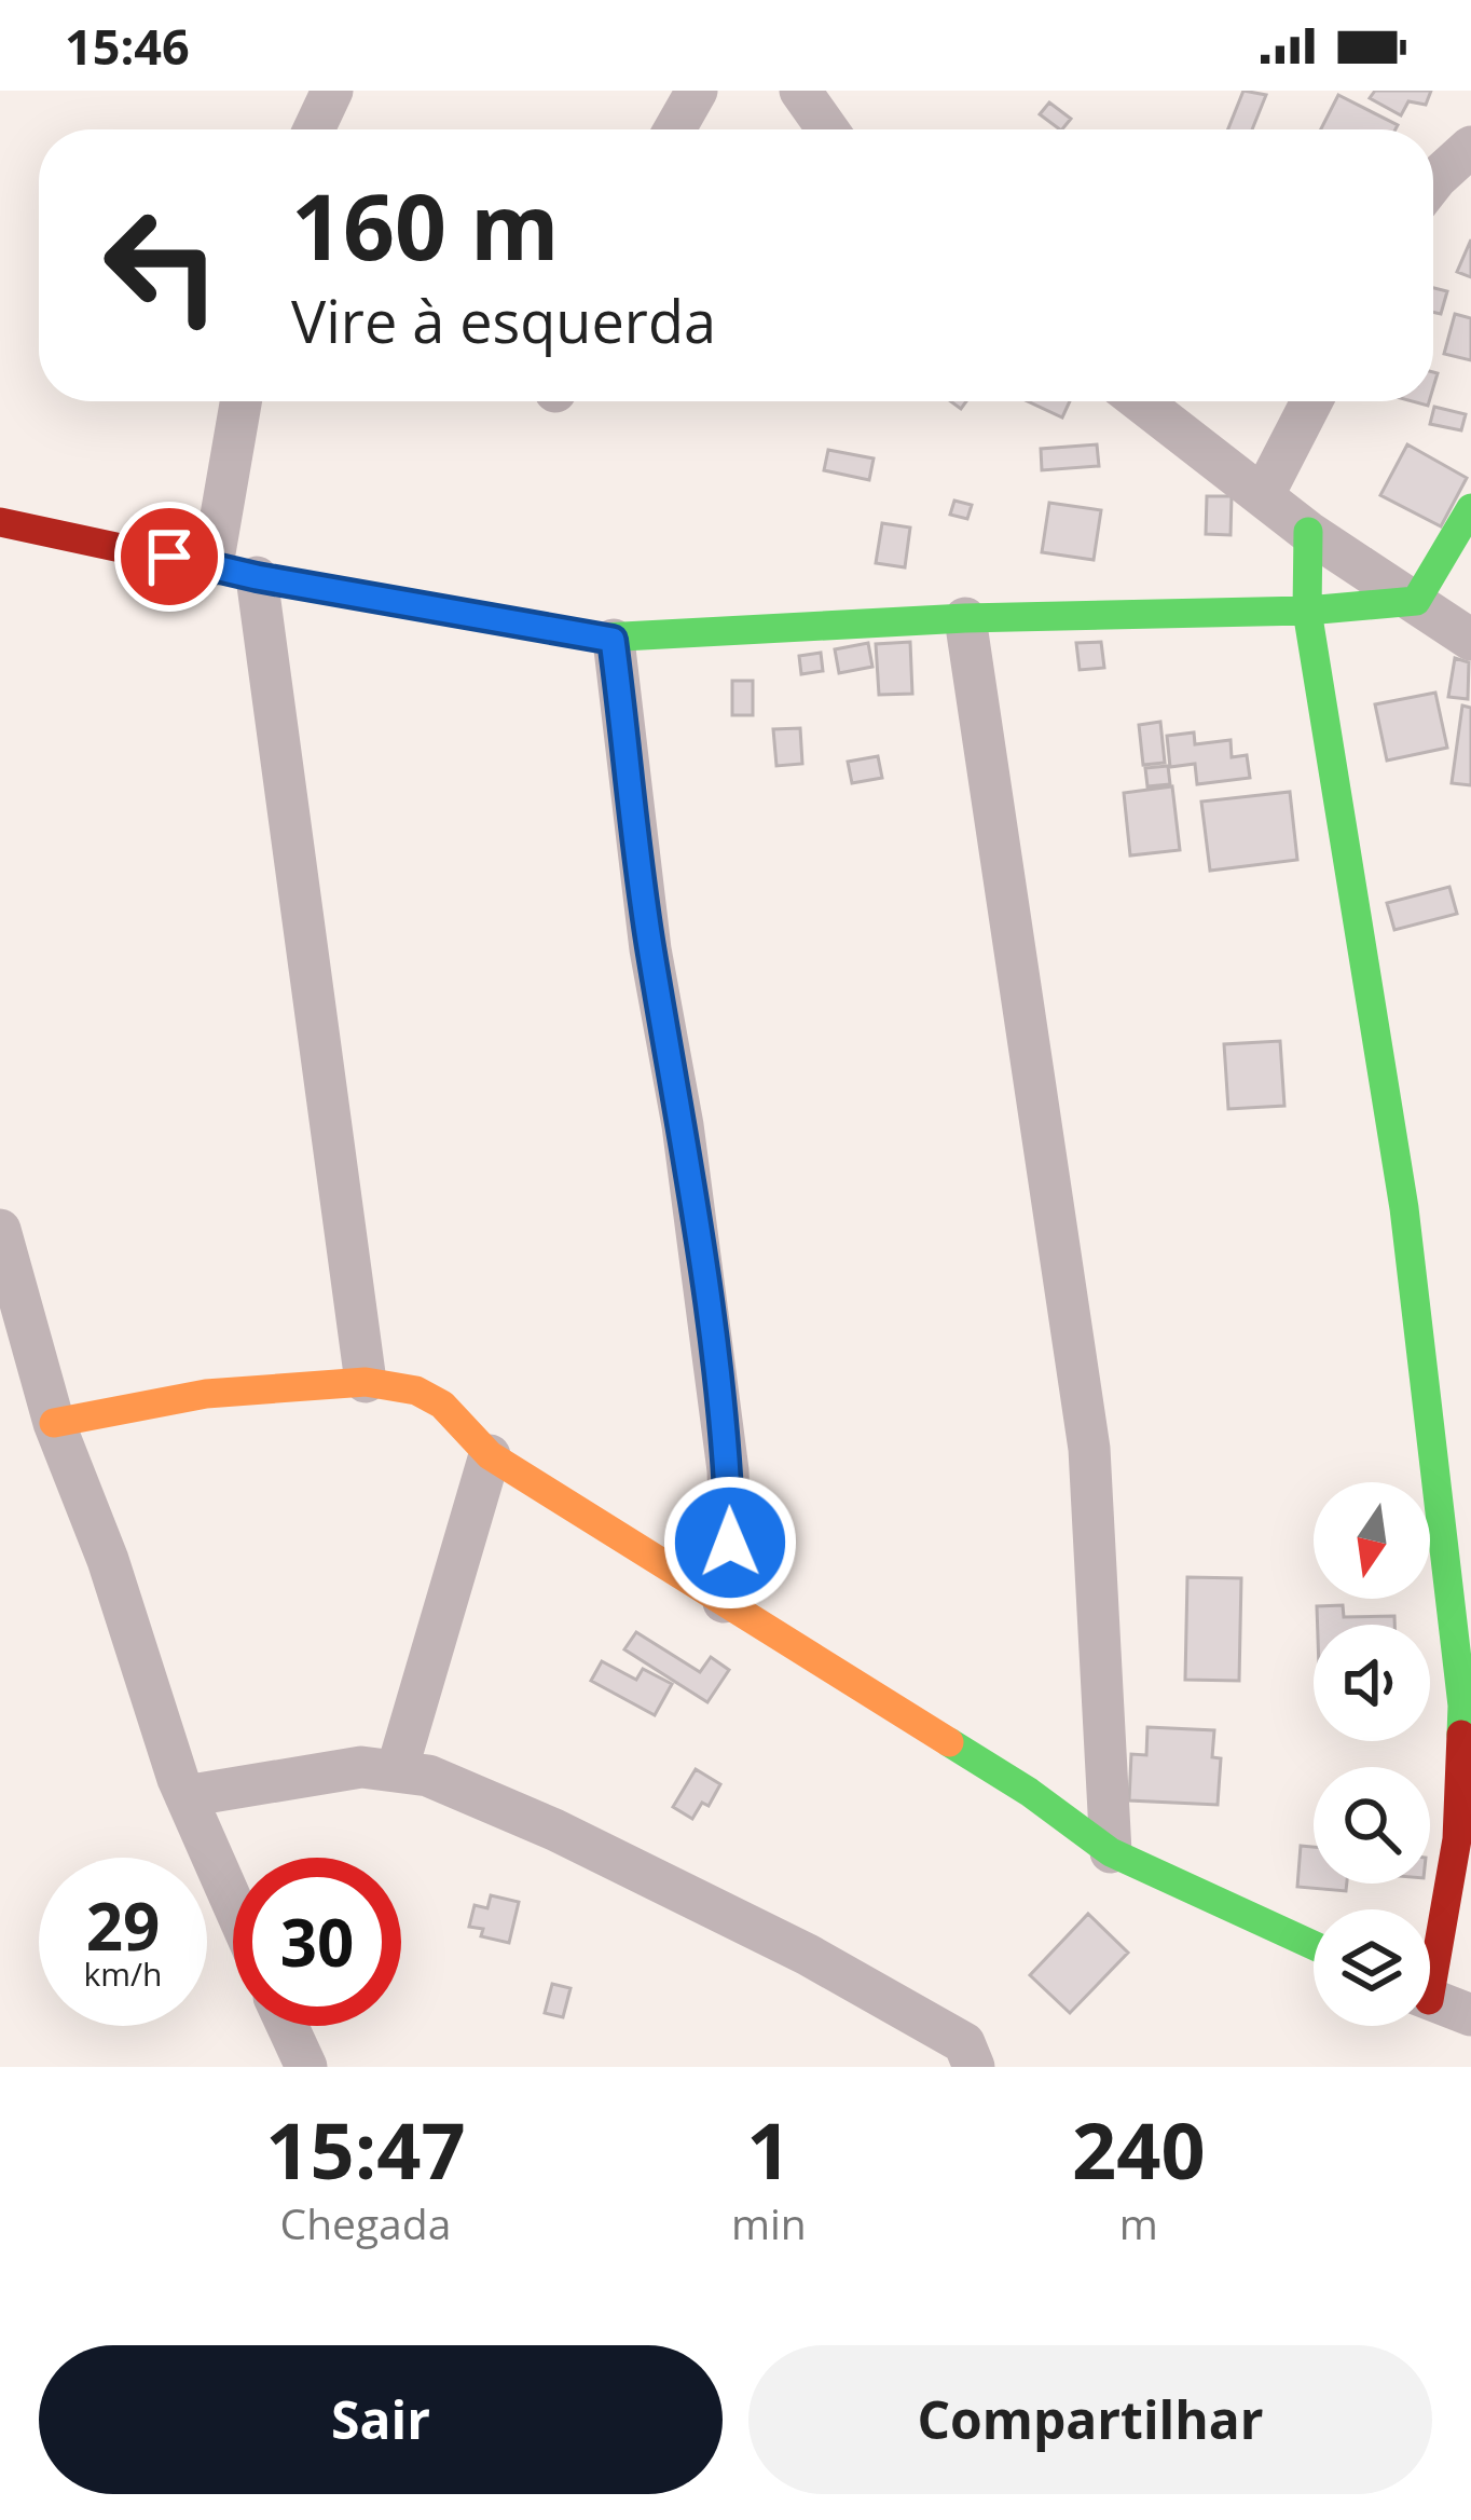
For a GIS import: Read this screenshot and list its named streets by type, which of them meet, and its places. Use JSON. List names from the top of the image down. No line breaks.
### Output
{"north":"bottom","page":{"status":"15:46","turn":["160 m","Vire à esquerda"],"speed":"29 km/h","limit":"30","eta":["15:47","Chegada","1","min","240","m"],"buttons":["Sair","Compartilhar"]}}
